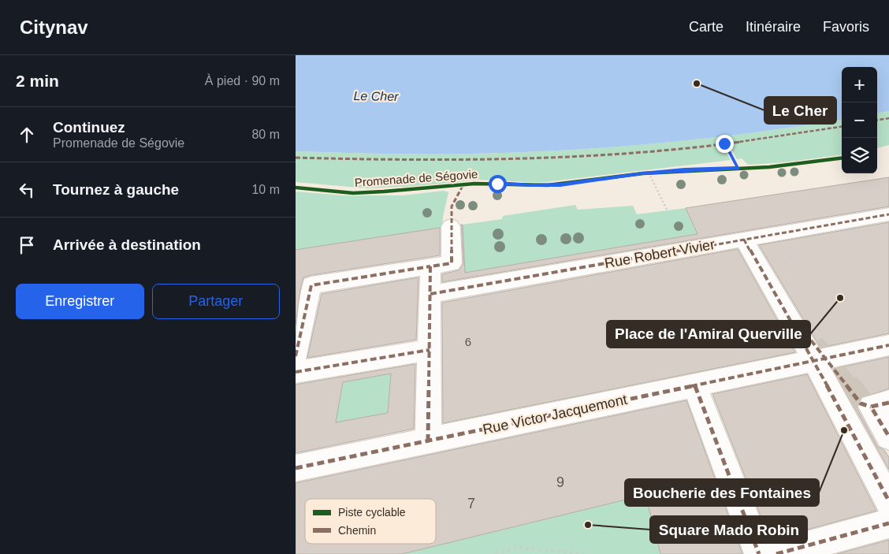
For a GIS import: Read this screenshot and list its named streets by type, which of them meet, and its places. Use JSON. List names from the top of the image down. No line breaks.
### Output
{"streets":{"street":["Rue Robert Vivier","Rue Victor Jacquemont"],"cycle path":["Promenade de Ségovie"]},"water":["Le Cher"],"places":["Le Cher","Place de l'Amiral Querville","Boucherie des Fontaines","Square Mado Robin"],"house_numbers":["6","9","7"],"legend":["Piste cyclable","Chemin"],"page":{"header":"Citynav","nav":["Carte","Itinéraire","Favoris"],"heading":["2 min","À pied · 90 m"],"map_buttons":["+","−"],"list":[["Continuez","Promenade de Ségovie","80 m"],["Tournez à gauche","10 m"],"Arrivée à destination"],"buttons":["Enregistrer","Partager"]}}
